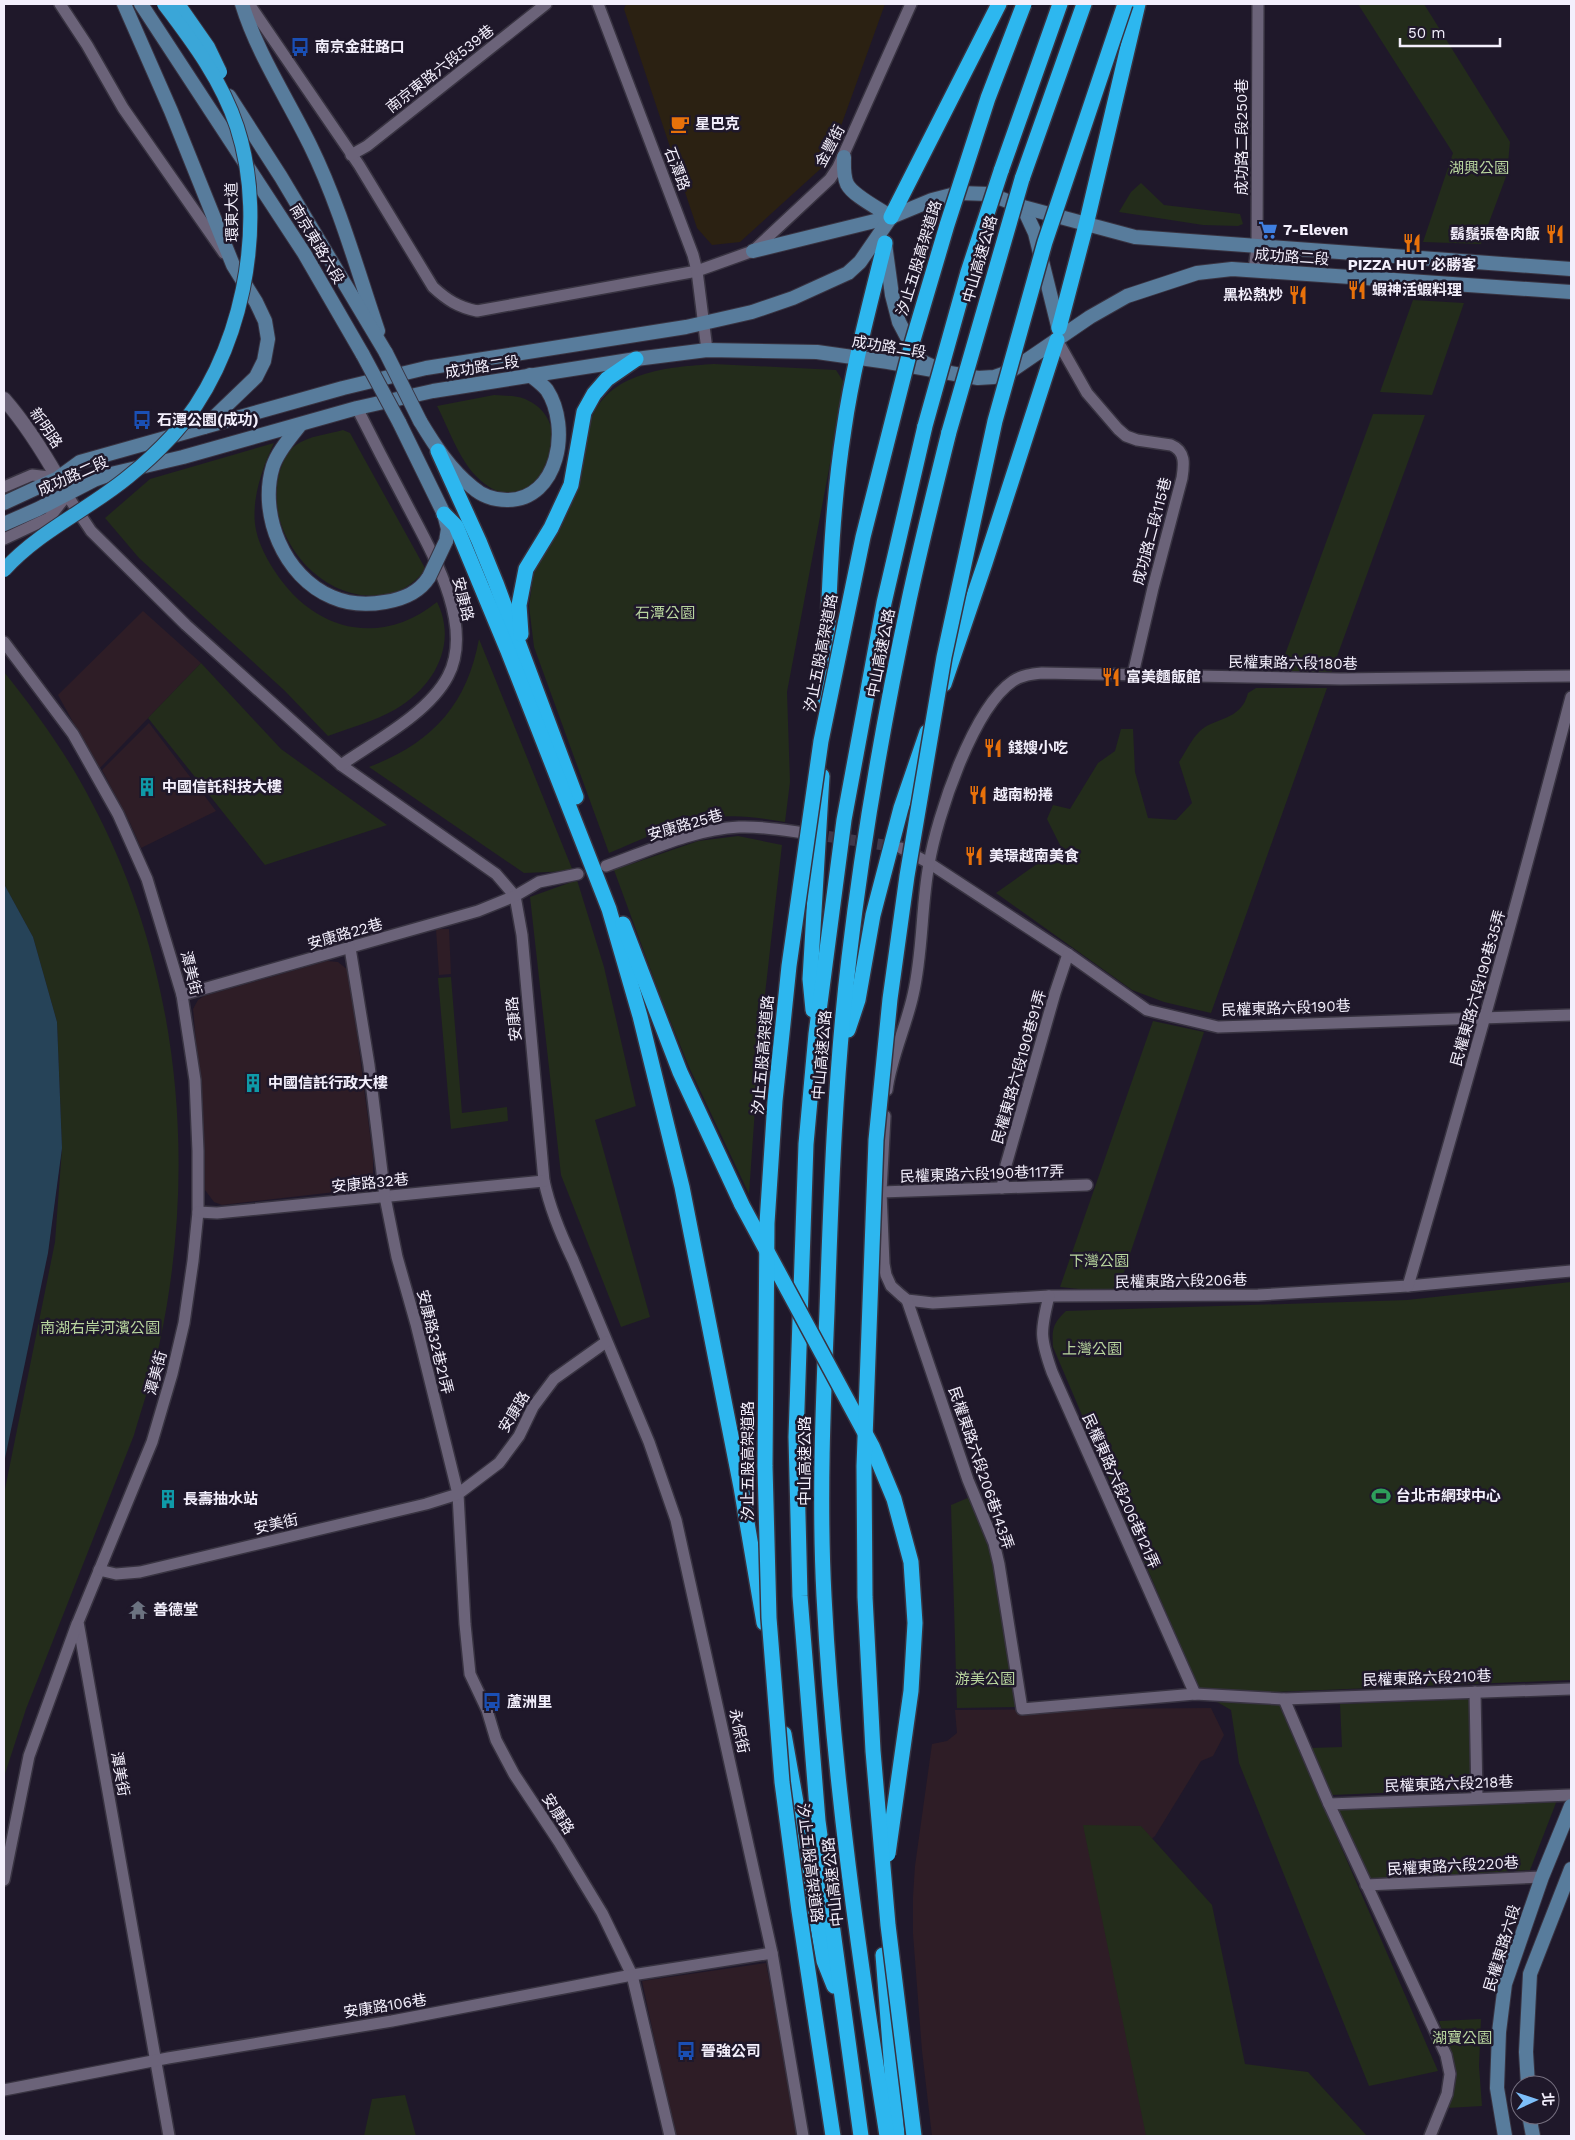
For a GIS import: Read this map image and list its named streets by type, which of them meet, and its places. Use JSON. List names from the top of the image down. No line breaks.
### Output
{"streets":{"highway":["環東大道","汐止五股高架道路","中山高速公路"],"main road":["南京東路六段","成功路二段","民權東路六段"],"street":["南京東路六段539巷","成功路二段250巷","金豐街","石潭路","新明路","成功路二段115巷","安康路","民權東路六段180巷","安康路25巷","安康路22巷","潭美街","民權東路六段190巷35弄","民權東路六段190巷","民權東路六段190巷91弄","民權東路六段190巷117弄","安康路32巷","民權東路六段206巷","安康路32巷21弄","民權東路六段206巷143弄","民權東路六段206巷121弄","安美街","民權東路六段210巷","永保街","民權東路六段218巷","民權東路六段220巷","安康路106巷"]},"crossings":[["南京東路六段539巷","金豐街"],["成功路二段250巷","成功路二段"],["金豐街","石潭路"],["石潭路","成功路二段"],["成功路二段","新明路"],["成功路二段","成功路二段115巷"],["成功路二段","安康路"],["成功路二段115巷","民權東路六段180巷"],["安康路","安康路22巷"],["安康路","安康路32巷"],["安康路","安康路32巷21弄"],["安康路","安美街"],["安康路","永保街"],["安康路","安康路106巷"],["民權東路六段180巷","民權東路六段190巷117弄"],["安康路22巷","潭美街"],["安康路22巷","安康路32巷21弄"],["潭美街","安康路32巷"],["潭美街","安美街"],["潭美街","安康路106巷"],["民權東路六段190巷35弄","民權東路六段190巷"],["民權東路六段190巷35弄","民權東路六段206巷"],["民權東路六段190巷","民權東路六段190巷91弄"],["民權東路六段190巷","民權東路六段190巷117弄"],["民權東路六段190巷91弄","民權東路六段190巷117弄"],["安康路32巷","安康路32巷21弄"],["民權東路六段206巷","民權東路六段206巷143弄"],["民權東路六段206巷","民權東路六段206巷121弄"],["安康路32巷21弄","安美街"],["民權東路六段206巷143弄","民權東路六段210巷"],["民權東路六段206巷121弄","民權東路六段210巷"],["永保街","安康路106巷"],["民權東路六段220巷","民權東路六段"]],"parks":["湖興公園","石潭公園","下灣公園","南湖右岸河濱公園","上灣公園","游美公園","湖寶公園"],"places":{"bus stop":["南京金莊路口","石潭公園(成功)","蘆洲里","晉強公司"],"cafe":["星巴克"],"supermarket":["7-Eleven"],"restaurant":["鬍鬚張魯肉飯","PIZZA HUT 必勝客","蝦神活蝦料理","黑松熱炒","富美麵飯館","錢嫂小吃","越南粉捲","美璟越南美食"],"building":["中國信託科技大樓","中國信託行政大樓","長壽抽水站"],"sports":["台北市網球中心"],"temple":["善德堂"]},"scale_bar":"50 m","north":"right"}
